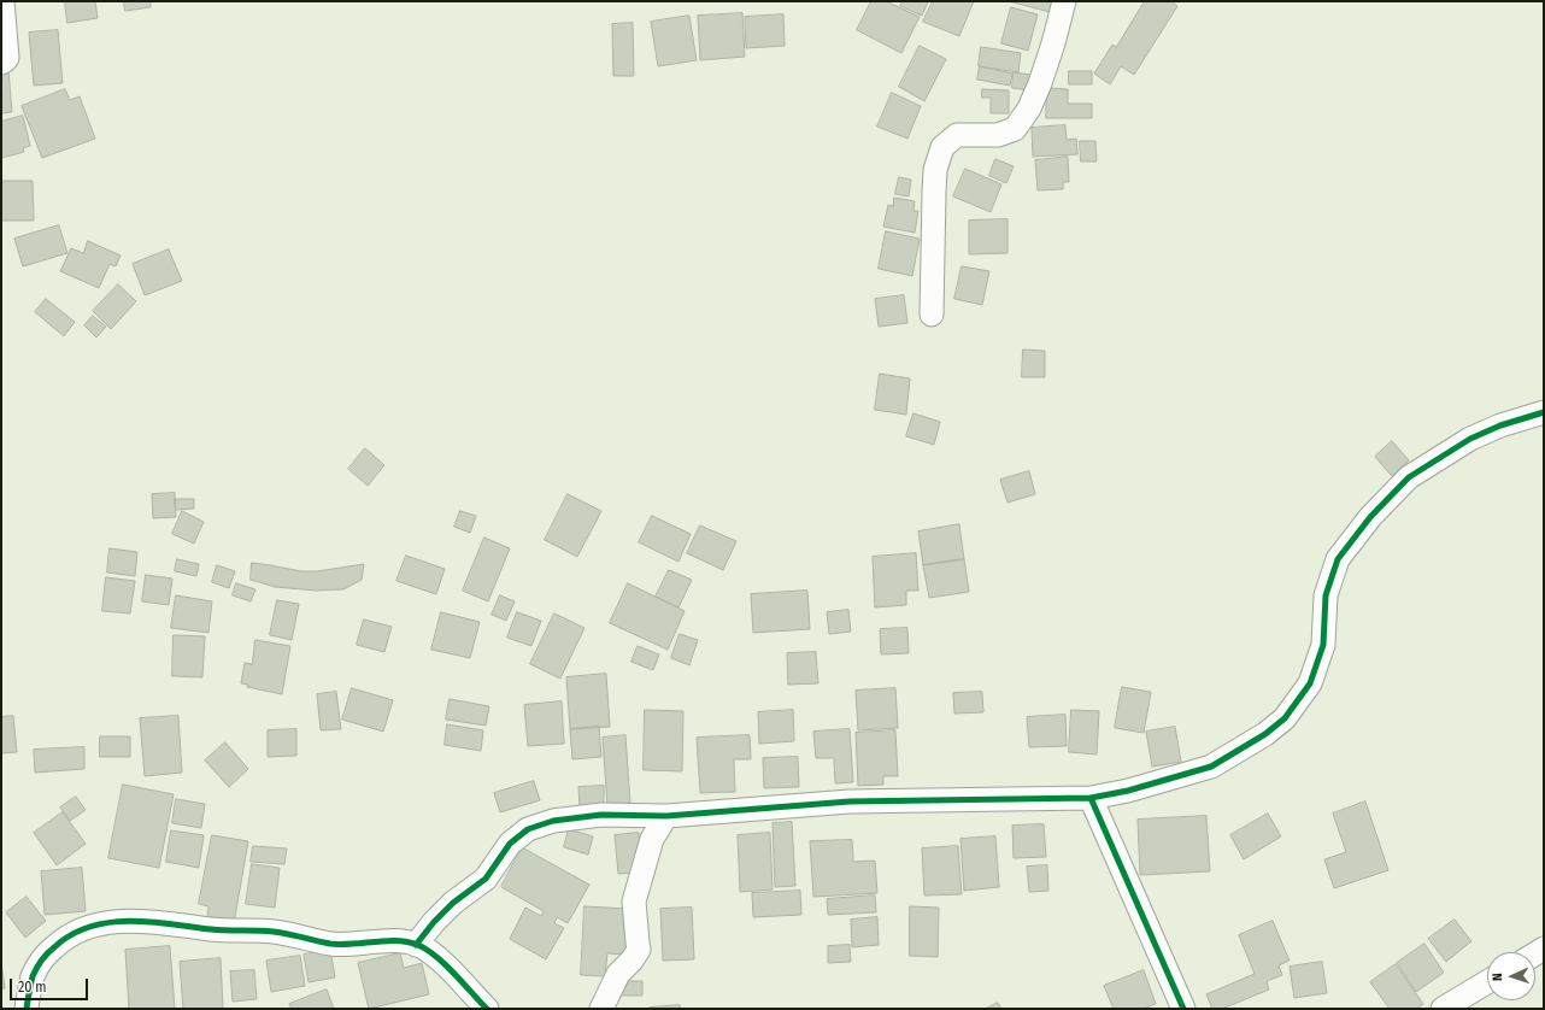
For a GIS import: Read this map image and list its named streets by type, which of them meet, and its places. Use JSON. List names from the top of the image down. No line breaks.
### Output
{"scale_bar":"20 m","north":"left"}
